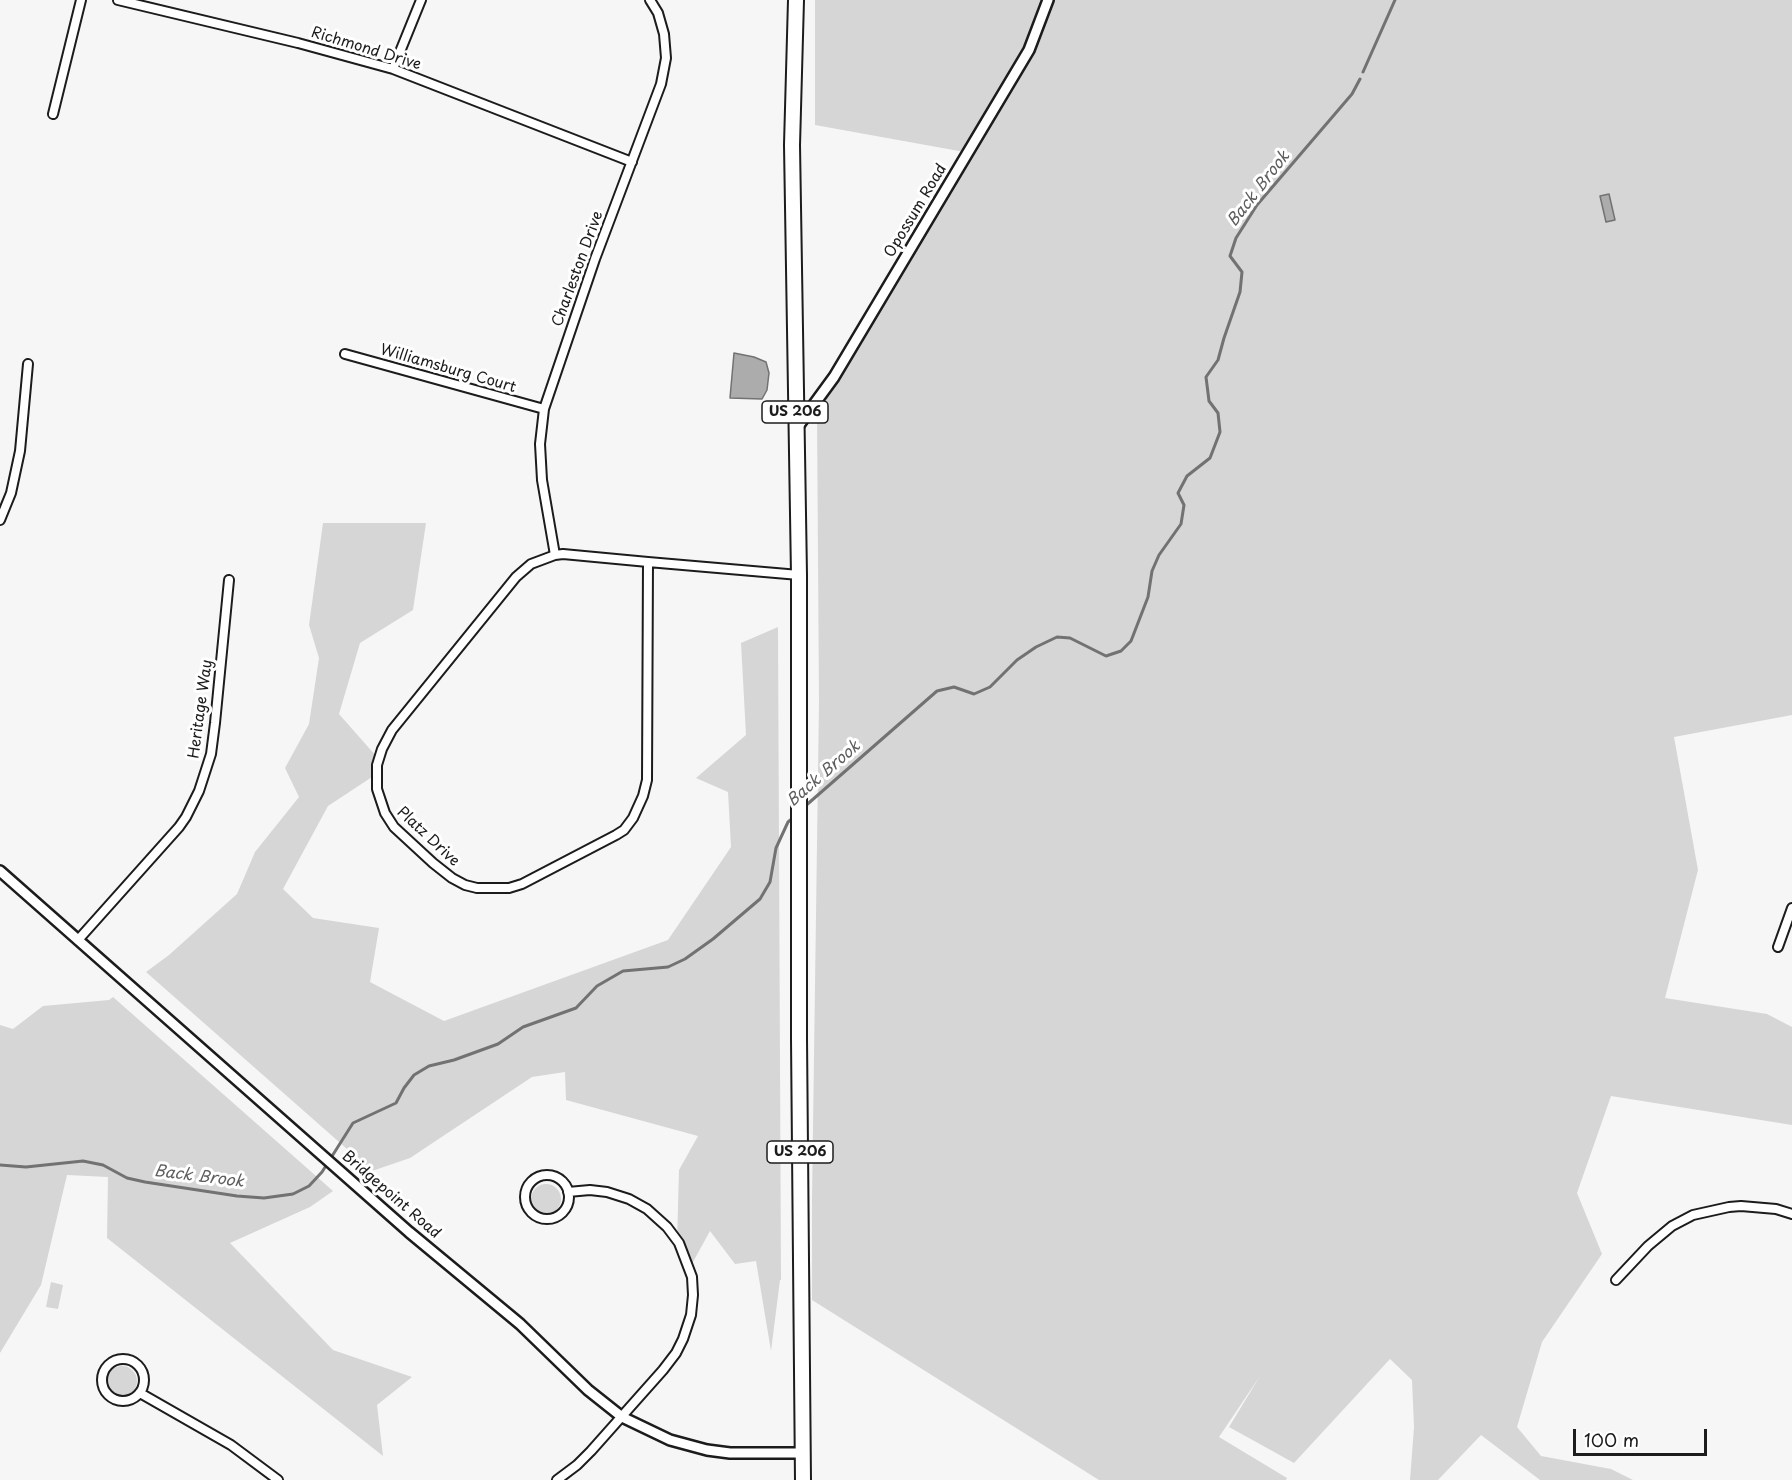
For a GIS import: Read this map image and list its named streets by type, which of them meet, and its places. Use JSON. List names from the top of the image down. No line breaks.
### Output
{"streets":{"highway":["US 206"],"street":["Richmond Drive","Opossum Road","Charleston Drive","Williamsburg Court","Heritage Way","Platz Drive","Bridgepoint Road"]},"crossings":[["Richmond Drive","Charleston Drive"],["Opossum Road","US 206"],["Charleston Drive","Williamsburg Court"],["Charleston Drive","Platz Drive"],["US 206","Platz Drive"],["US 206","Bridgepoint Road"],["Heritage Way","Bridgepoint Road"]],"water":["Back Brook"],"scale_bar":"100 m"}
